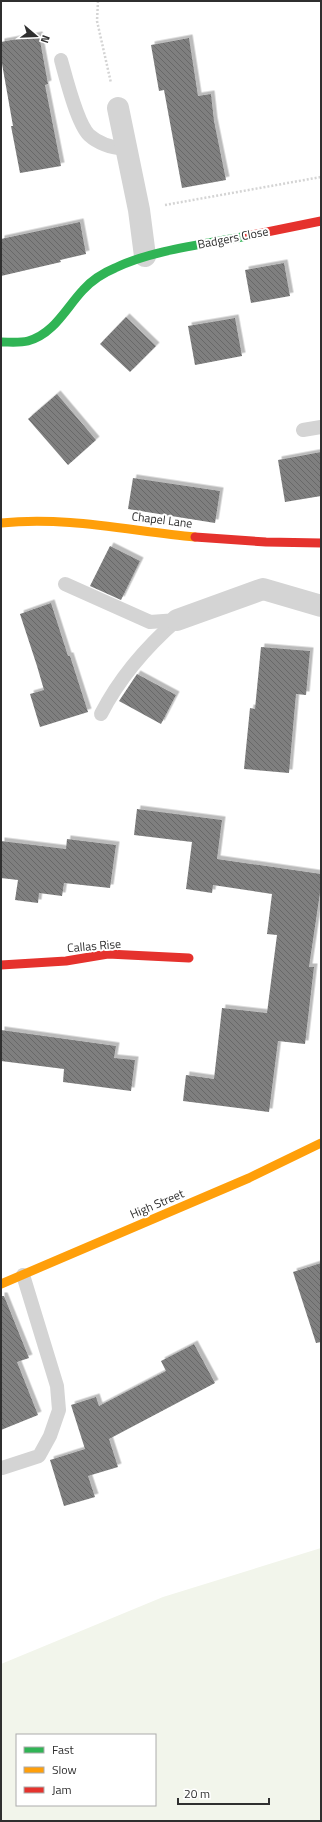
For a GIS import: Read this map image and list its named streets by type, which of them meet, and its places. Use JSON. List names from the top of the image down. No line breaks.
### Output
{"streets":{"street":["Badgers Close","Chapel Lane","Callas Rise","High Street"]},"legend":["Fast","Slow","Jam"],"scale_bar":"20 m","north":"right"}
